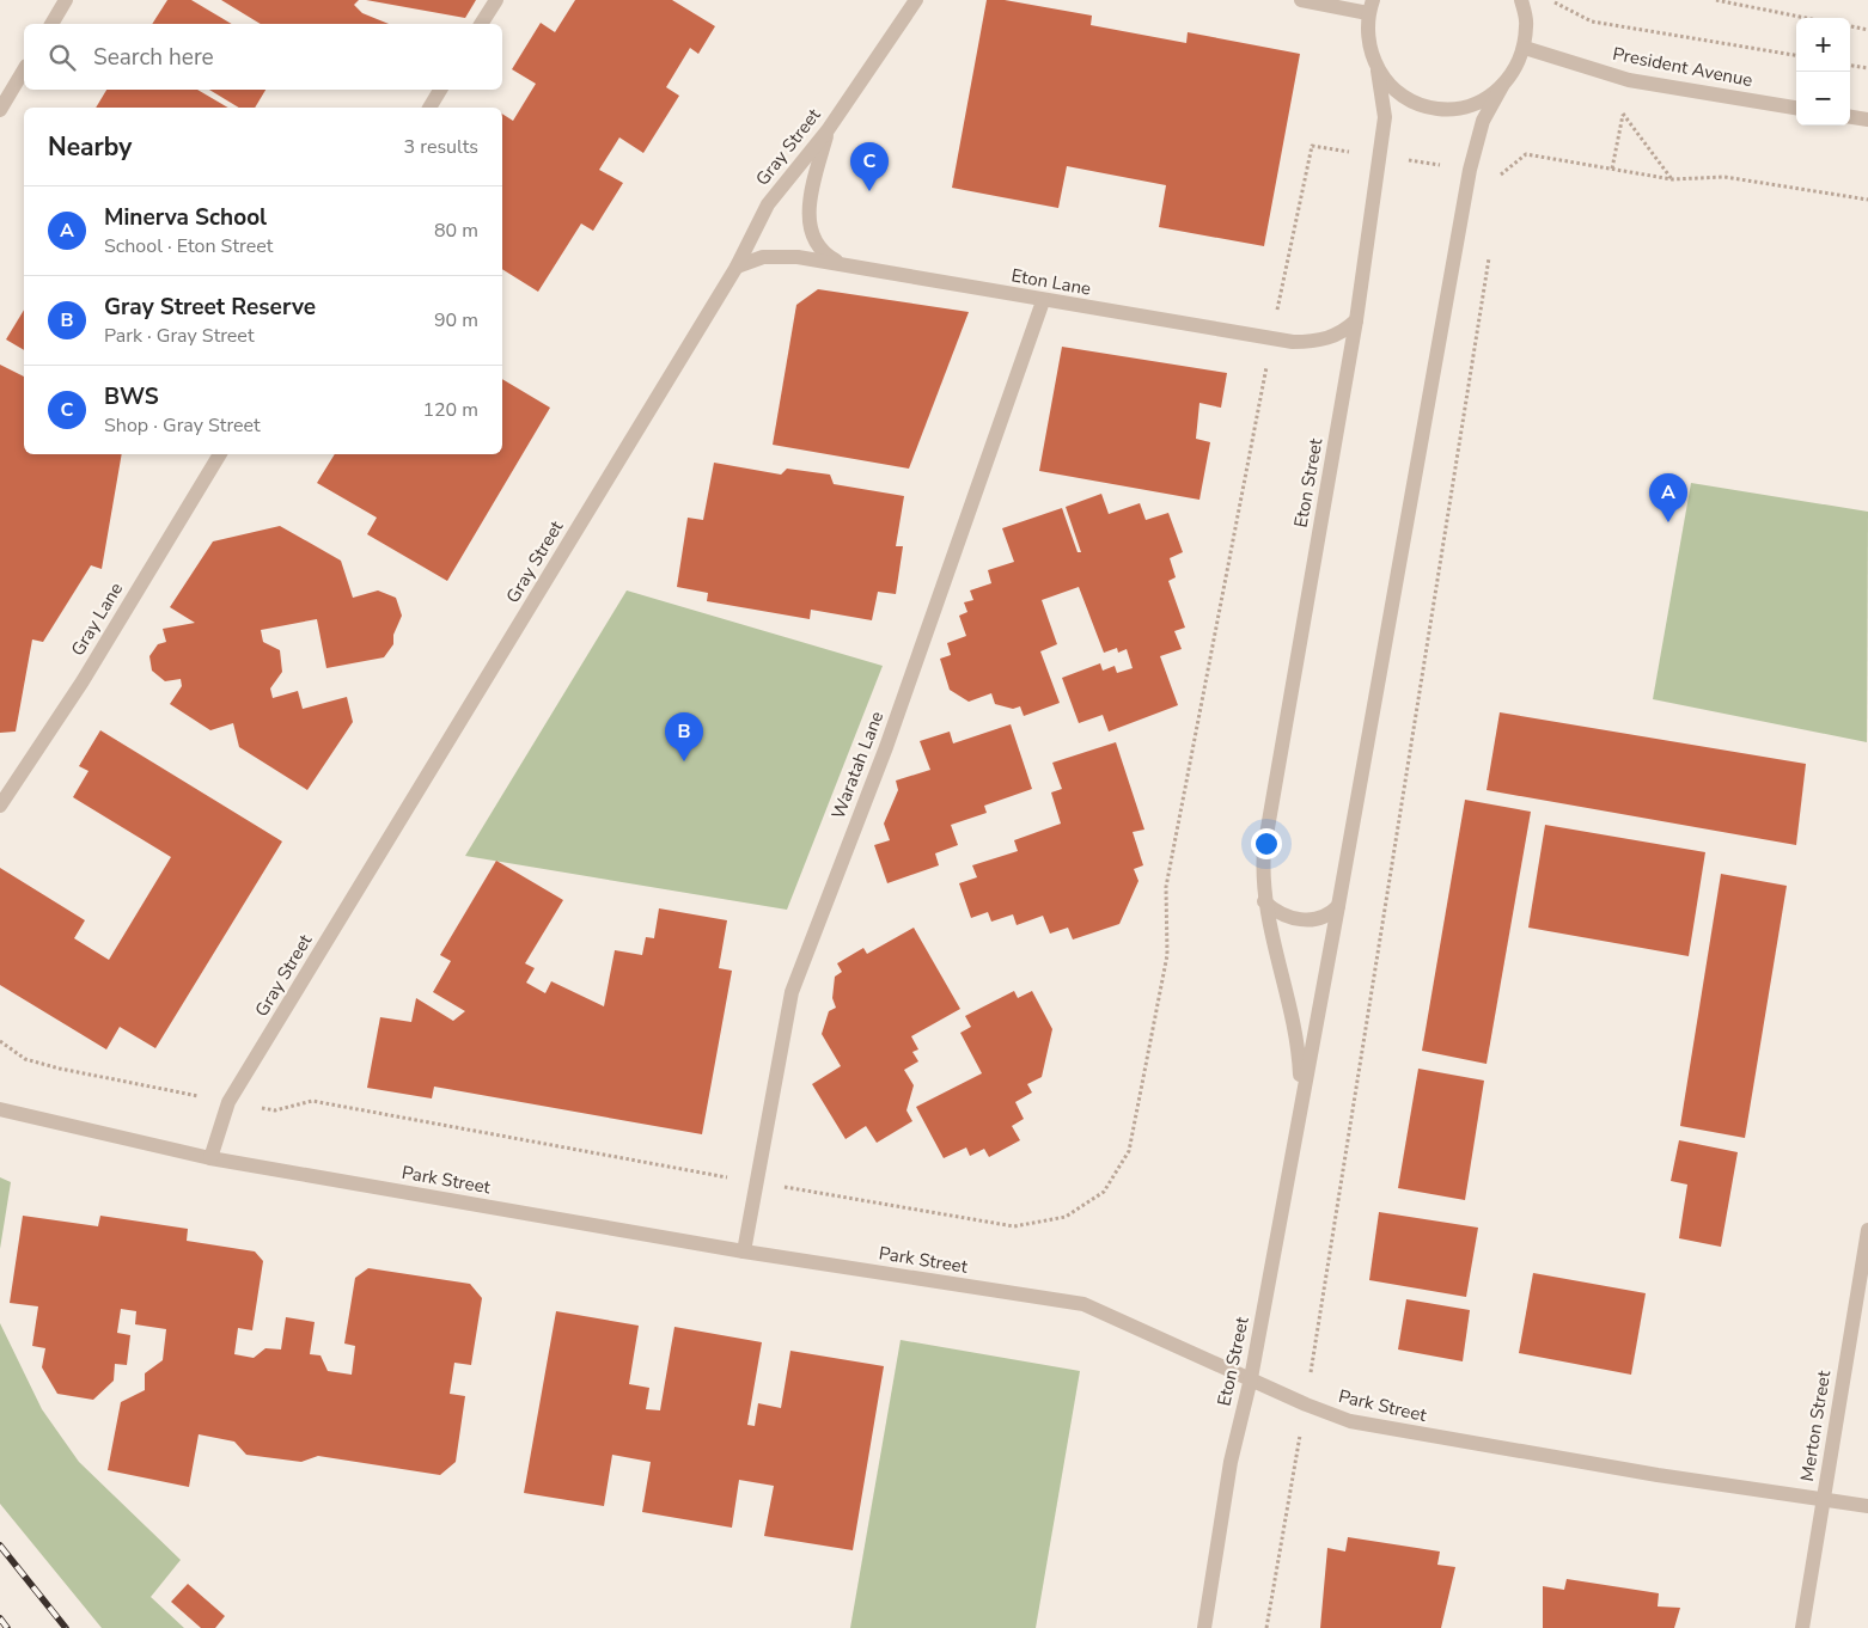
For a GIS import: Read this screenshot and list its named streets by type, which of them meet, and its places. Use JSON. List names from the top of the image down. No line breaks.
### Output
{"streets":{"street":["President Avenue","Gray Street","Eton Lane","Eton Street","Gray Lane","Waratah Lane","Park Street","Merton Street"]},"crossings":[["President Avenue","Eton Street"],["Gray Street","Eton Lane"],["Gray Street","Park Street"],["Eton Lane","Eton Street"],["Eton Lane","Waratah Lane"],["Eton Street","Park Street"],["Waratah Lane","Park Street"],["Park Street","Merton Street"]],"page":{"map_buttons":["+","−"],"search":"Search here","heading":["Nearby","3 results"],"pins":["C","A","B"],"list":[{"mark":"A","name":"Minerva School","note":"School · Eton Street","value":"80 m"},{"mark":"B","name":"Gray Street Reserve","note":"Park · Gray Street","value":"90 m"},{"mark":"C","name":"BWS","note":"Shop · Gray Street","value":"120 m"}]}}
